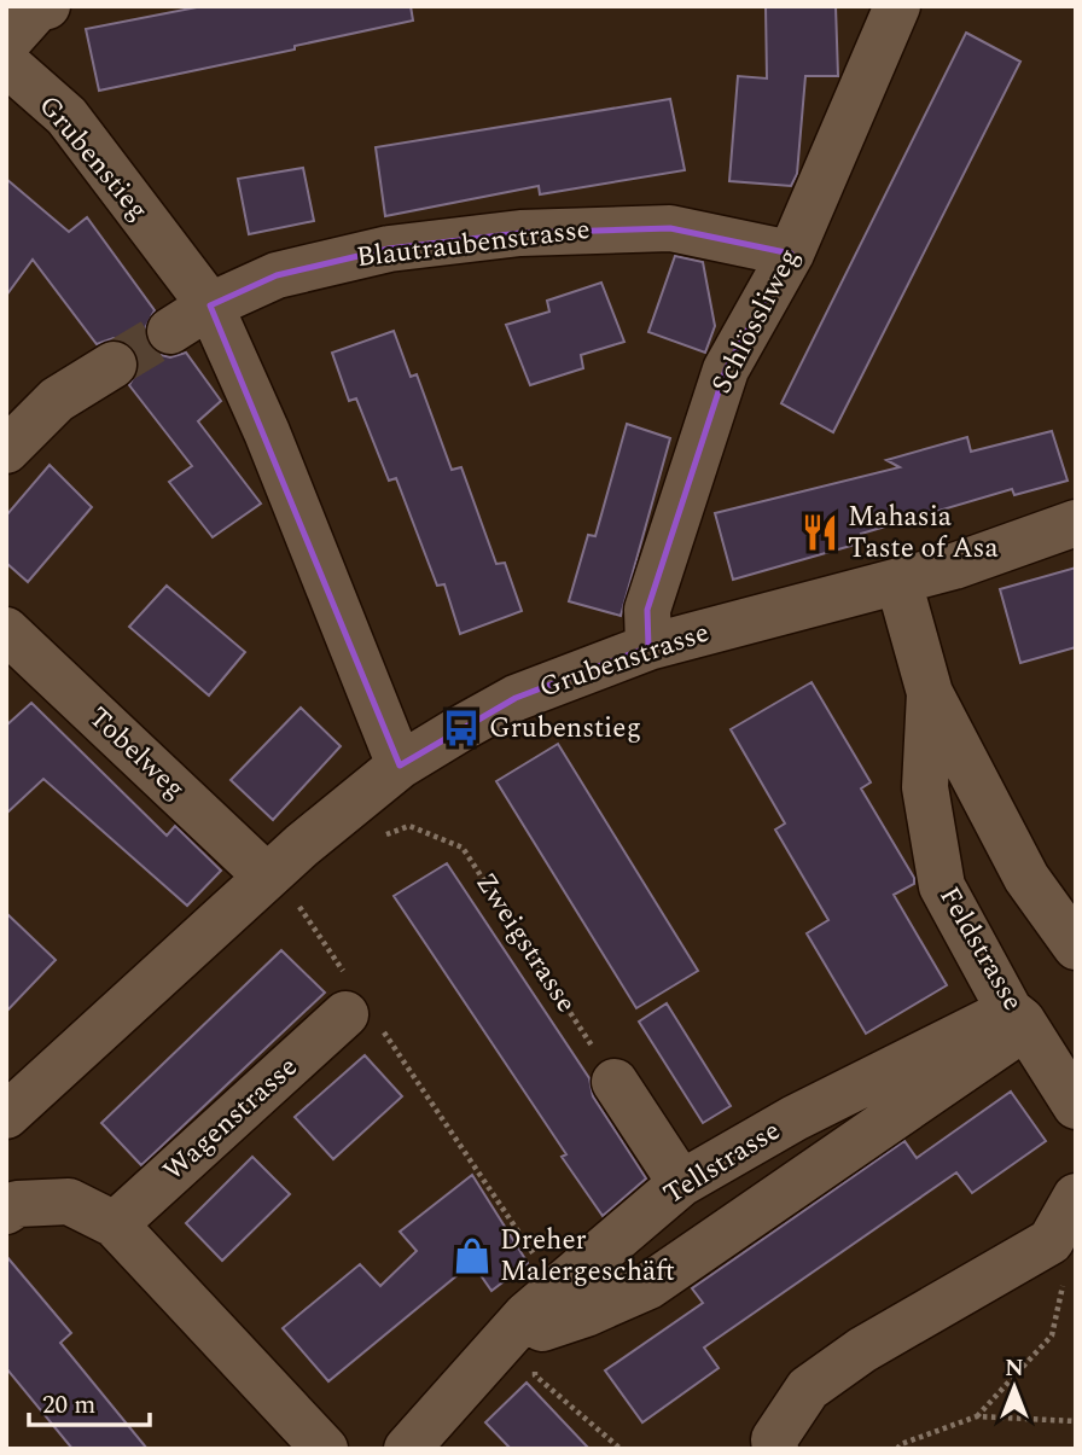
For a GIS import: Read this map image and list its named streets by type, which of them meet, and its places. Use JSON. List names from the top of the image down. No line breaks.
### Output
{"streets":{"street":["Grubenstieg","Blautraubenstrasse","Schlössliweg","Grubenstrasse","Tobelweg","Feldstrasse","Wagenstrasse","Tellstrasse"],"path":["Zweigstrasse"]},"crossings":[["Grubenstieg","Blautraubenstrasse"],["Grubenstieg","Grubenstrasse"],["Blautraubenstrasse","Schlössliweg"],["Schlössliweg","Grubenstrasse"],["Grubenstrasse","Tobelweg"],["Grubenstrasse","Feldstrasse"],["Feldstrasse","Tellstrasse"]],"places":{"restaurant":["Mahasia Taste of Asa"],"bus stop":["Grubenstieg"],"shop":["Dreher Malergeschäft"]},"scale_bar":"20 m","north":"top"}
